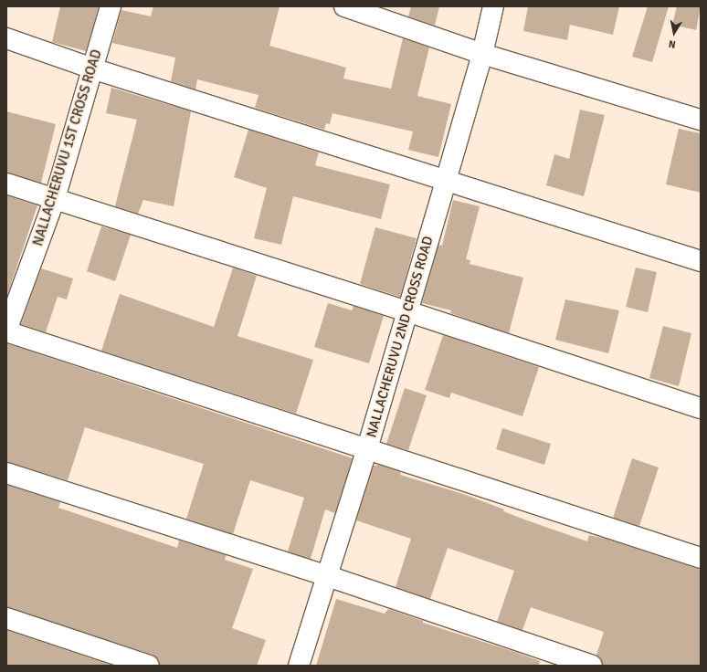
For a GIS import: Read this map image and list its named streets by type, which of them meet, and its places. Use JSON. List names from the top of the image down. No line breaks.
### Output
{"streets":{"street":["NALLACHERUVU 1ST CROSS ROAD","NALLACHERUVU 2ND CROSS ROAD"]},"north":"bottom"}
